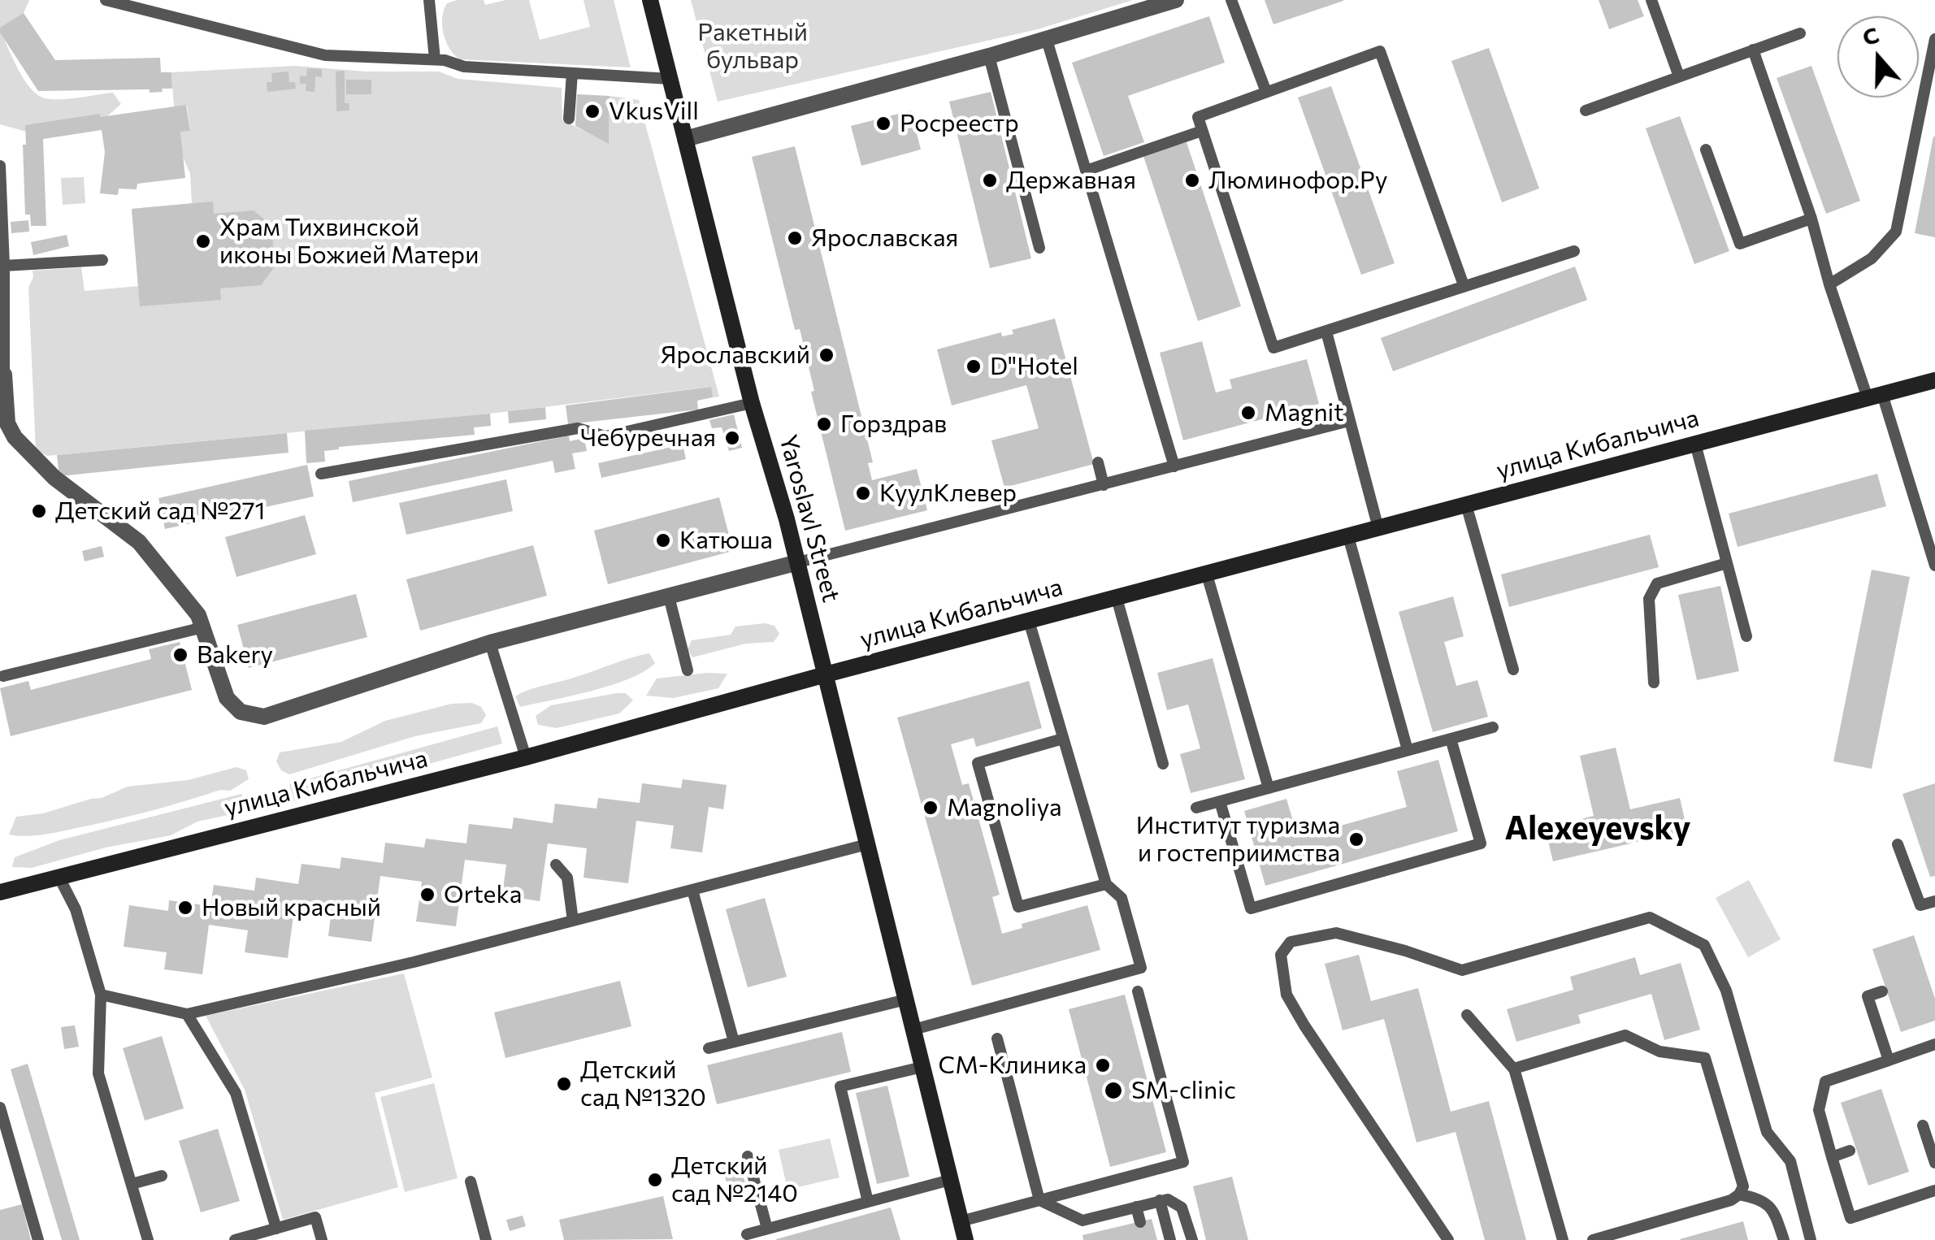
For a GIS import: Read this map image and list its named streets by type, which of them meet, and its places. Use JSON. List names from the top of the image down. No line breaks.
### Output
{"streets":{"street":["улица Кибальчича","Yaroslavl Street"]},"crossings":[["улица Кибальчича","Yaroslavl Street"]],"districts":["Alexeyevsky"],"parks":["Ракетный бульвар"],"places":["VkusVill","Росреестр","Державная","Люминофор.Ру","Ярославская","Храм Тихвинской иконы Божией Матери","Ярославский","D\"Hotel","Magnit","Горздрав","Чебуречная","КуулКлевер","Детский сад №271","Катюша","Bakery","Magnoliya","Институт туризма и гостеприимства","Orteka","Новый красный","СМ-Клиника","Детский сад №1320","SM-clinic","Детский сад №2140"],"north":"top"}
